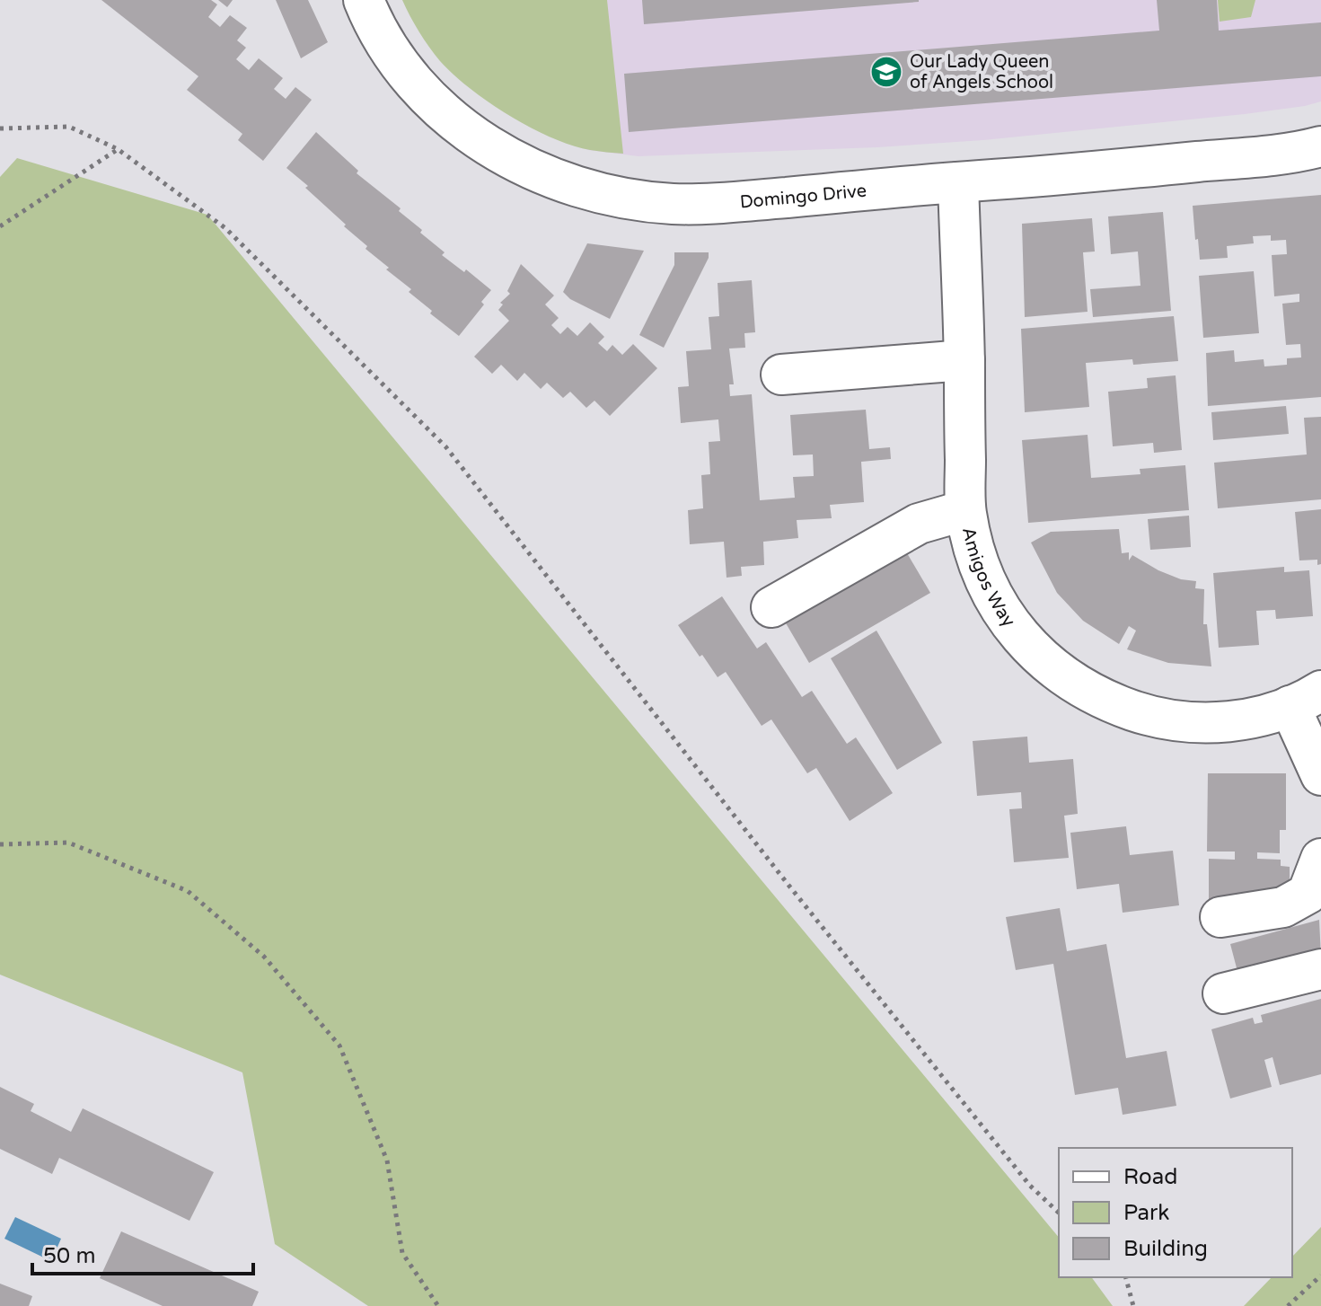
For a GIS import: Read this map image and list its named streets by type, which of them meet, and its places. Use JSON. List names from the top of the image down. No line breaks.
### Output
{"streets":{"street":["Domingo Drive","Amigos Way"]},"crossings":[["Domingo Drive","Amigos Way"]],"places":{"school or university":["Our Lady Queen of Angels School"]},"legend":["Road","Park","Building"],"scale_bar":"50 m"}
